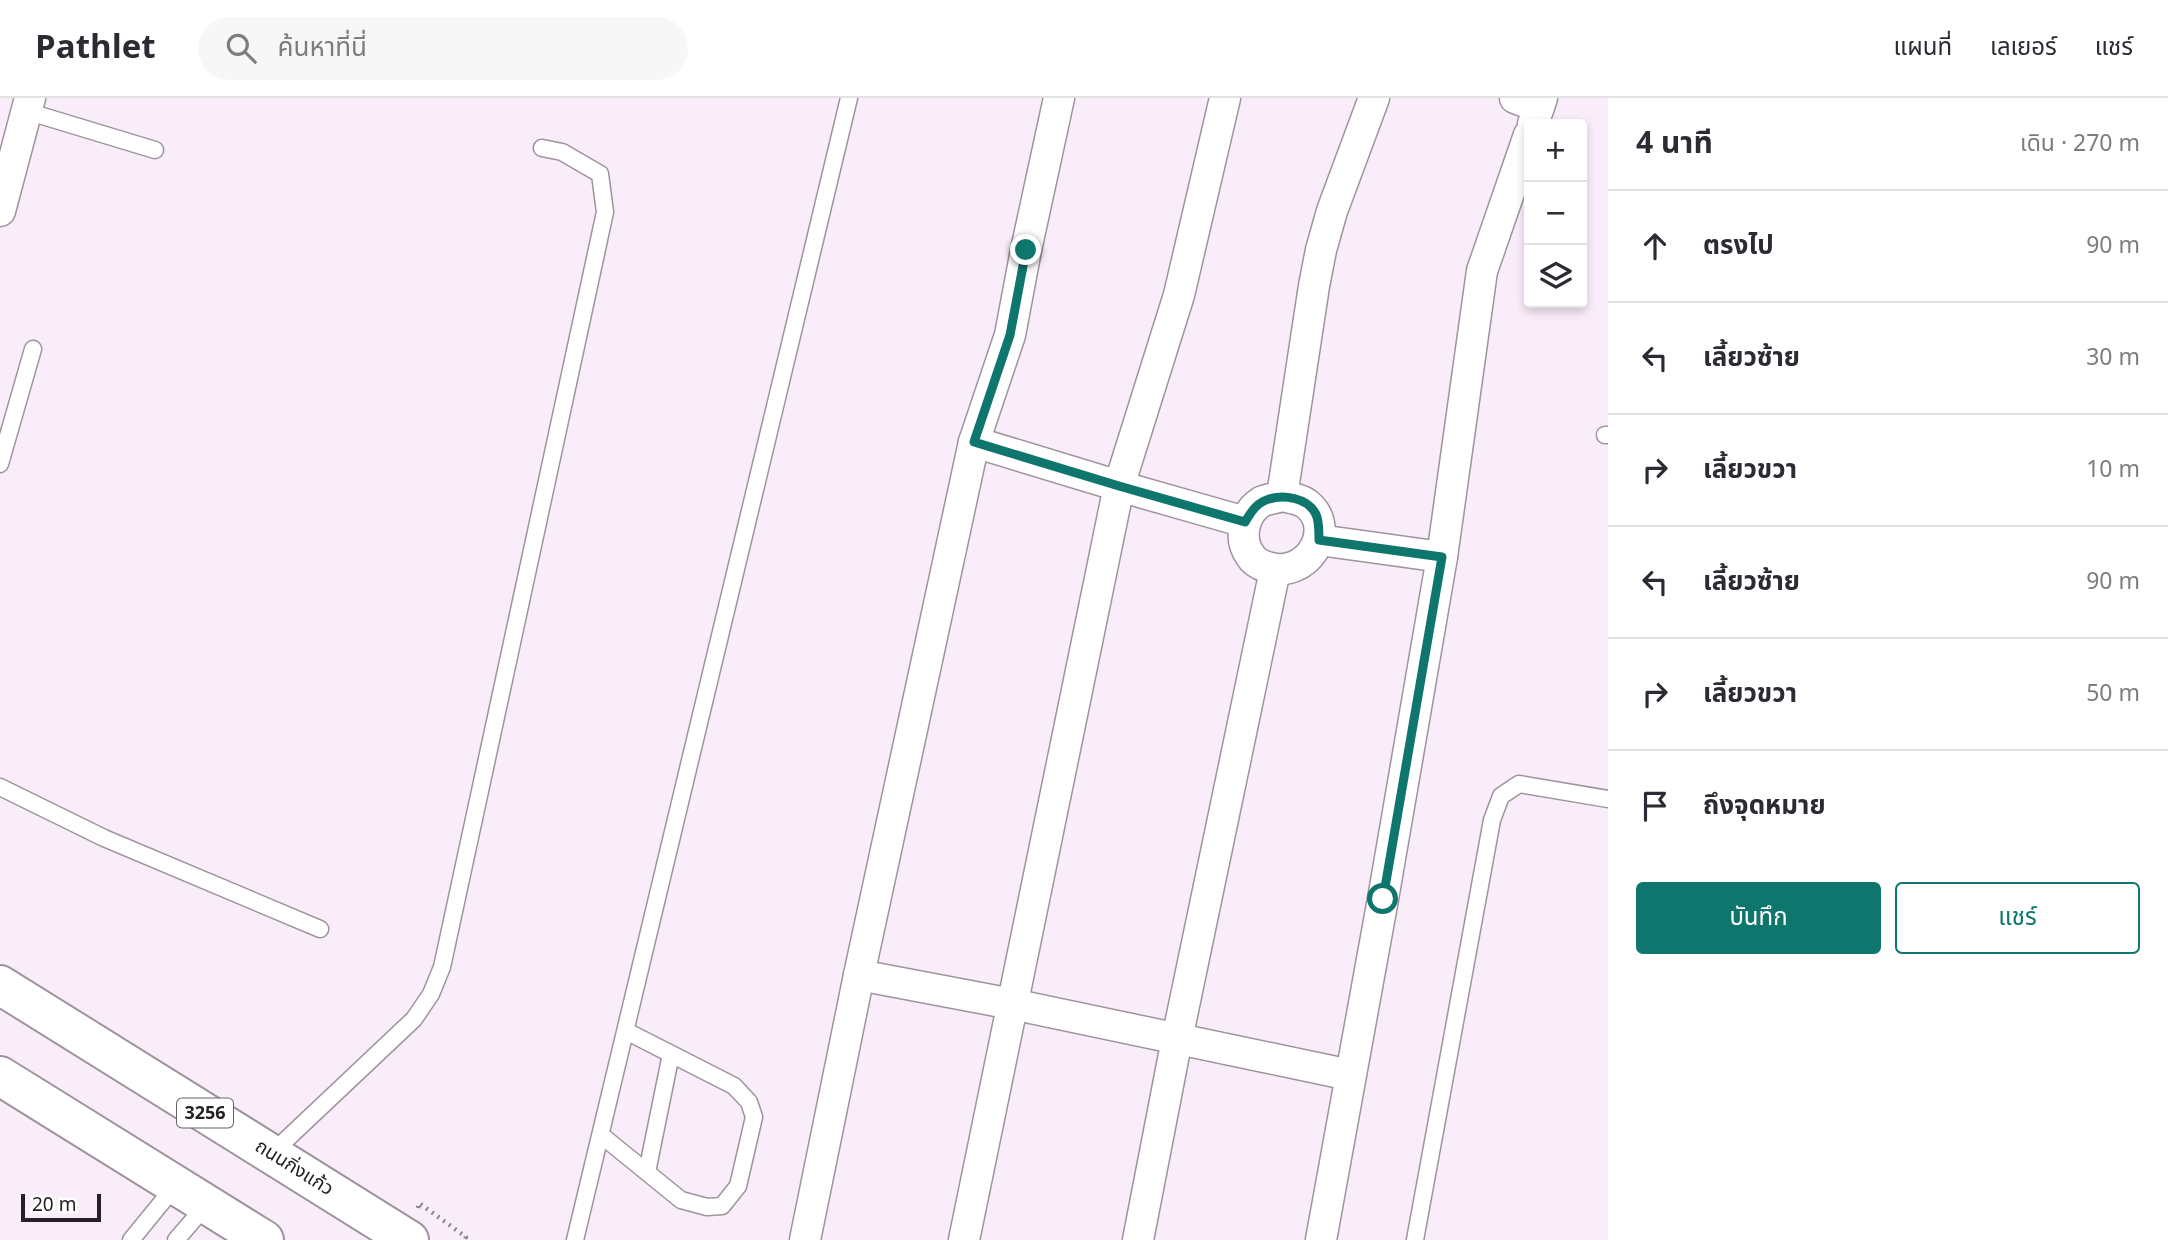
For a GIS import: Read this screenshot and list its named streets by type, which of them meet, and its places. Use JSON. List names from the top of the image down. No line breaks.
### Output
{"streets":{"main road":["3256","ถนนกิ่งแก้ว"]},"scale_bar":"20 m","page":{"header":"Pathlet","search":"ค้นหาที่นี่","nav":["แผนที่","เลเยอร์","แชร์"],"heading":["4 นาที","เดิน · 270 m"],"map_buttons":["+","−"],"list":[["ตรงไป","90 m"],["เลี้ยวซ้าย","30 m"],["เลี้ยวขวา","10 m"],["เลี้ยวซ้าย","90 m"],["เลี้ยวขวา","50 m"],"ถึงจุดหมาย"],"buttons":["บันทึก","แชร์"],"scale":"20 m"}}
